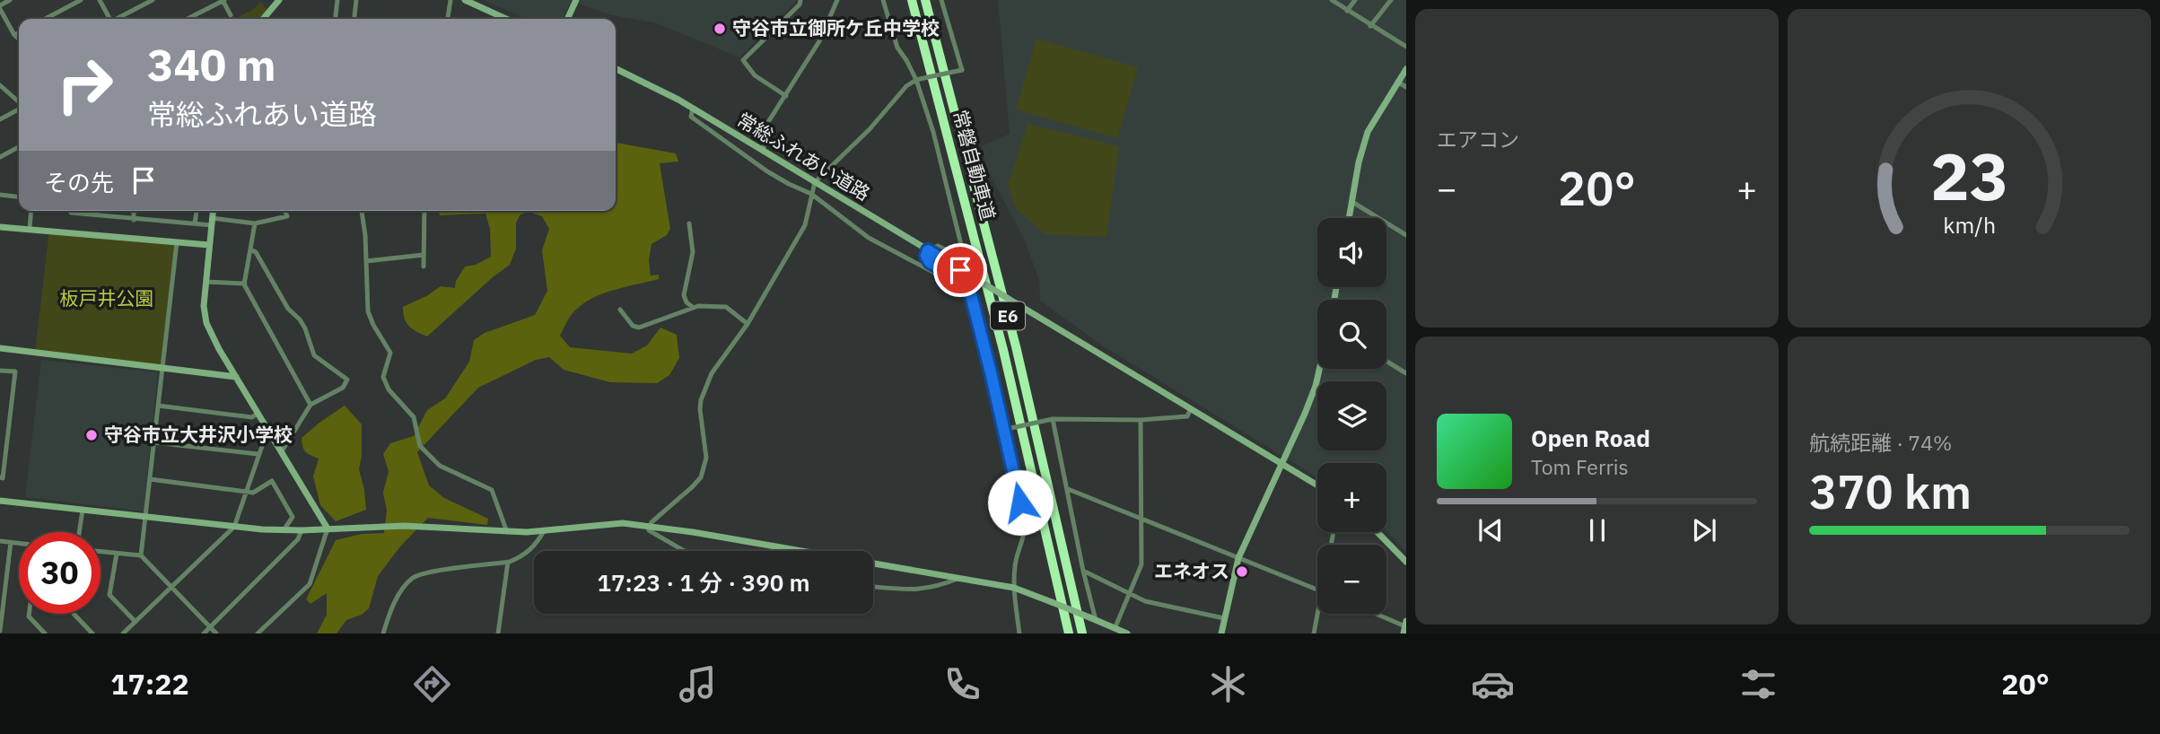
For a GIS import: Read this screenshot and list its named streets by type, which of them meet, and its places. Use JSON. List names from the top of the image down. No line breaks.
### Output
{"streets":{"highway":["常磐自動車道","E6"],"street":["常総ふれあい道路"]},"parks":["板戸井公園"],"places":["守谷市立御所ケ丘中学校","守谷市立大井沢小学校","エネオス"],"page":{"tile":["エアコン",["航続距離 · 74%","370 km"]],"turn":["340 m","常総ふれあい道路"],"then":"その先","heat":["−","20°","+"],"map_buttons":["+","−"],"song":["Open Road","Tom Ferris"],"limit":"30","trip":"17:23 · 1 分 · 390 m","tabs":["17:22","20°"],"gauge":["23","km/h"]}}
